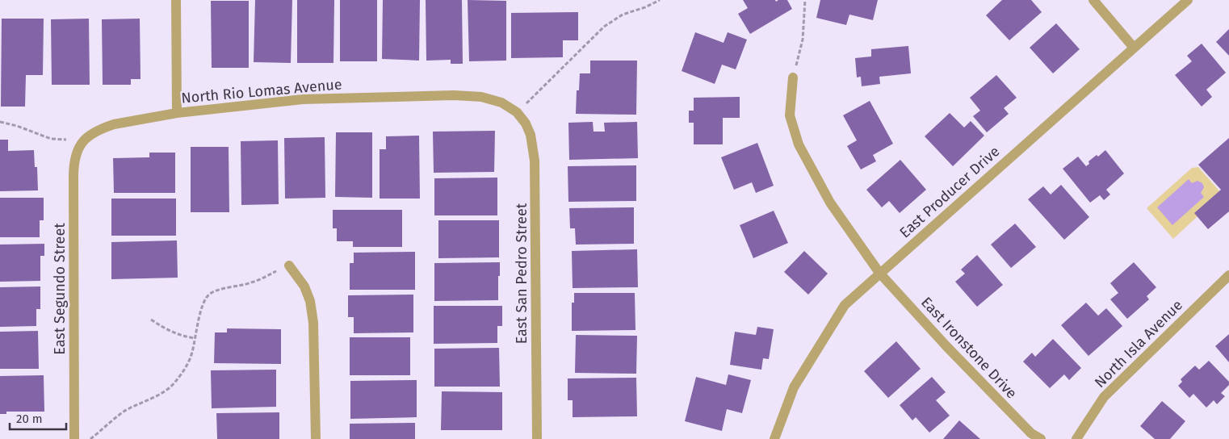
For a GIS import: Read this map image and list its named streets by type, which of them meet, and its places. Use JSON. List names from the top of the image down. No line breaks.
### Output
{"streets":{"street":["North Rio Lomas Avenue","East Producer Drive","East San Pedro Street","East Segundo Street","North Isla Avenue","East Ironstone Drive"]},"crossings":[["North Rio Lomas Avenue","East San Pedro Street"],["North Rio Lomas Avenue","East Segundo Street"],["East Producer Drive","East Ironstone Drive"]],"scale_bar":"20 m"}
